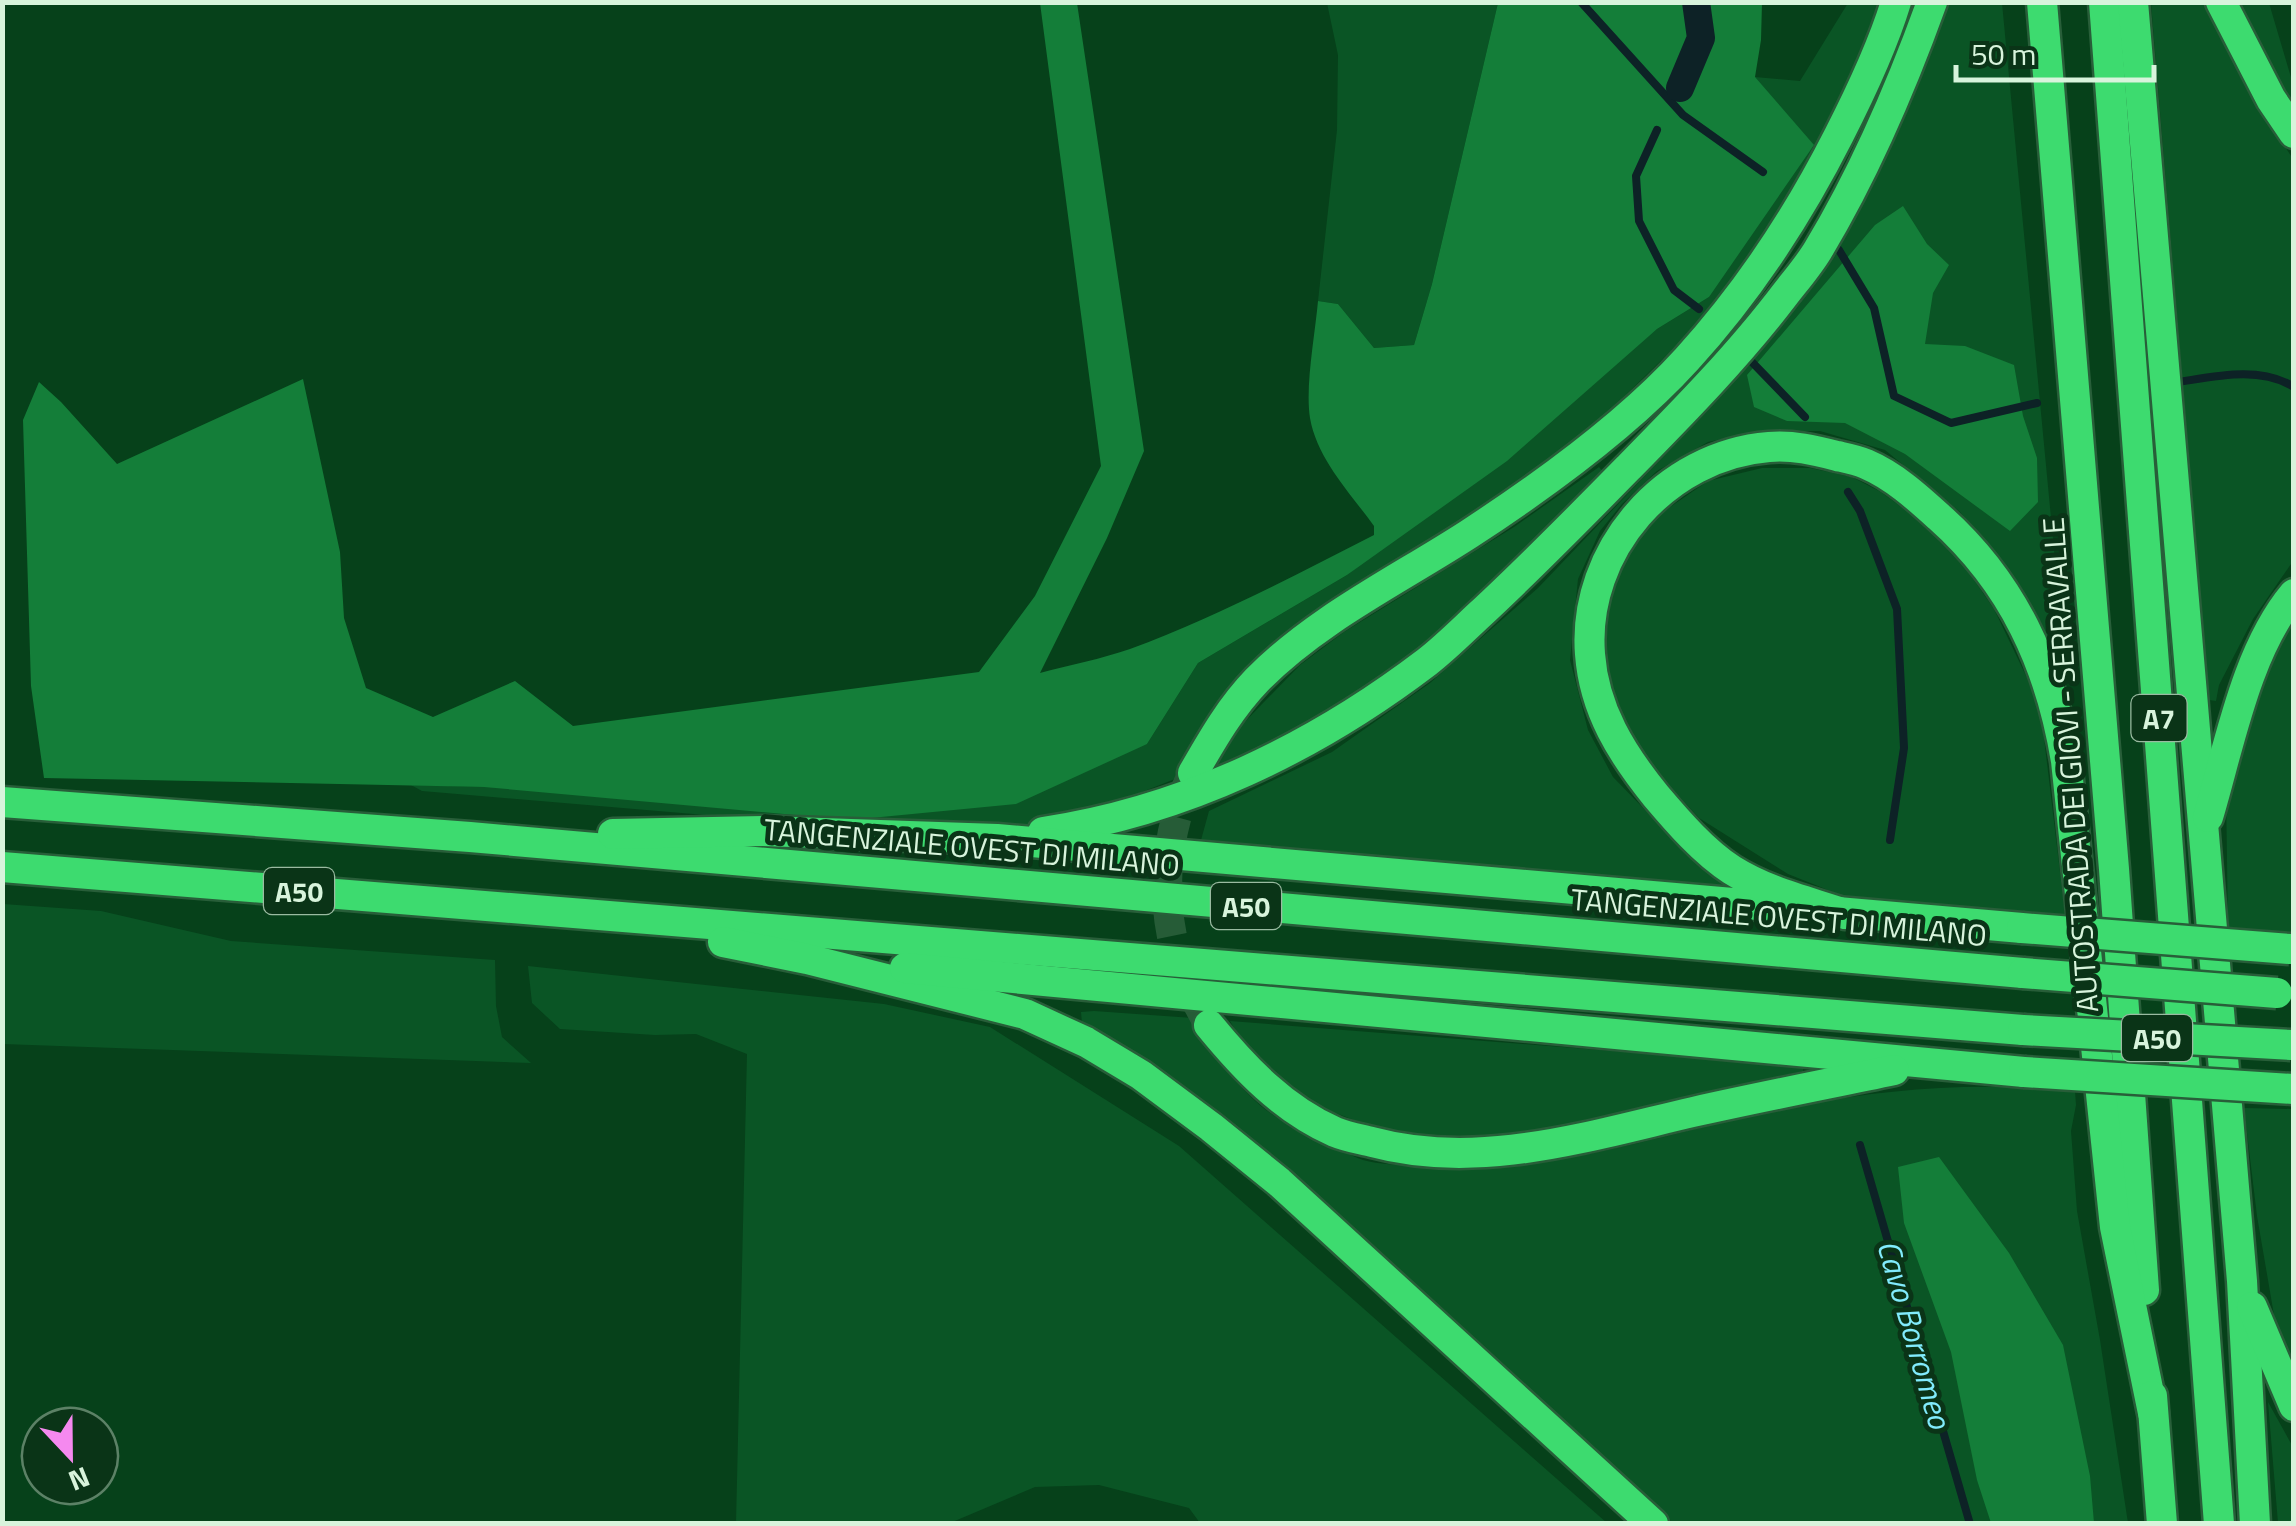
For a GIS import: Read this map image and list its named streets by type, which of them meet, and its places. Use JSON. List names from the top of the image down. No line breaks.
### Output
{"streets":{"highway":["A7","AUTOSTRADA DEI GIOVI - SERRAVALLE","TANGENZIALE OVEST DI MILANO","A50"]},"water":["Cavo Borromeo"],"scale_bar":"50 m","north":"bottom"}
